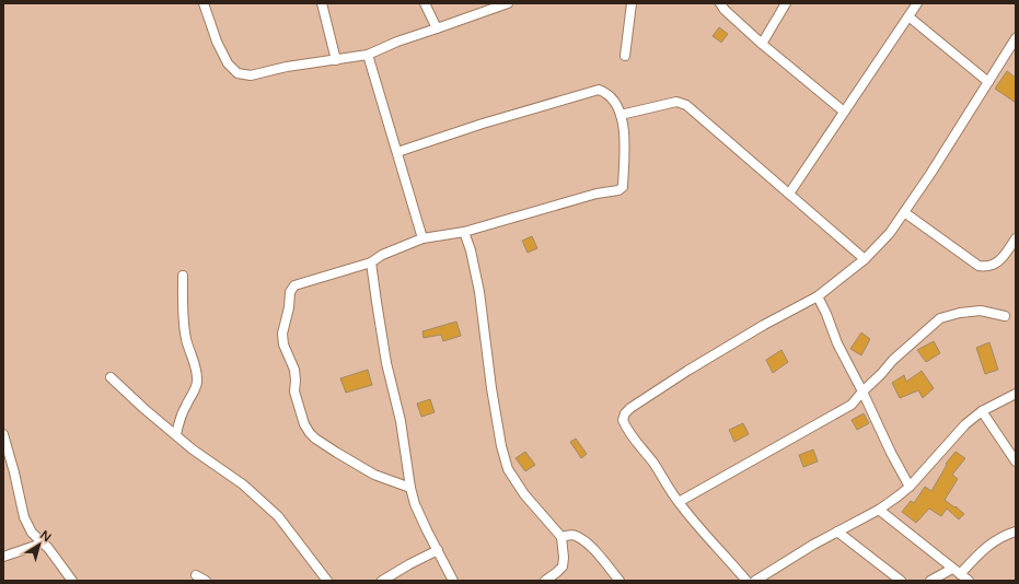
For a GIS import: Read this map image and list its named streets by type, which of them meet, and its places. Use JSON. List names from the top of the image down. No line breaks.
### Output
{"north":"top right"}
